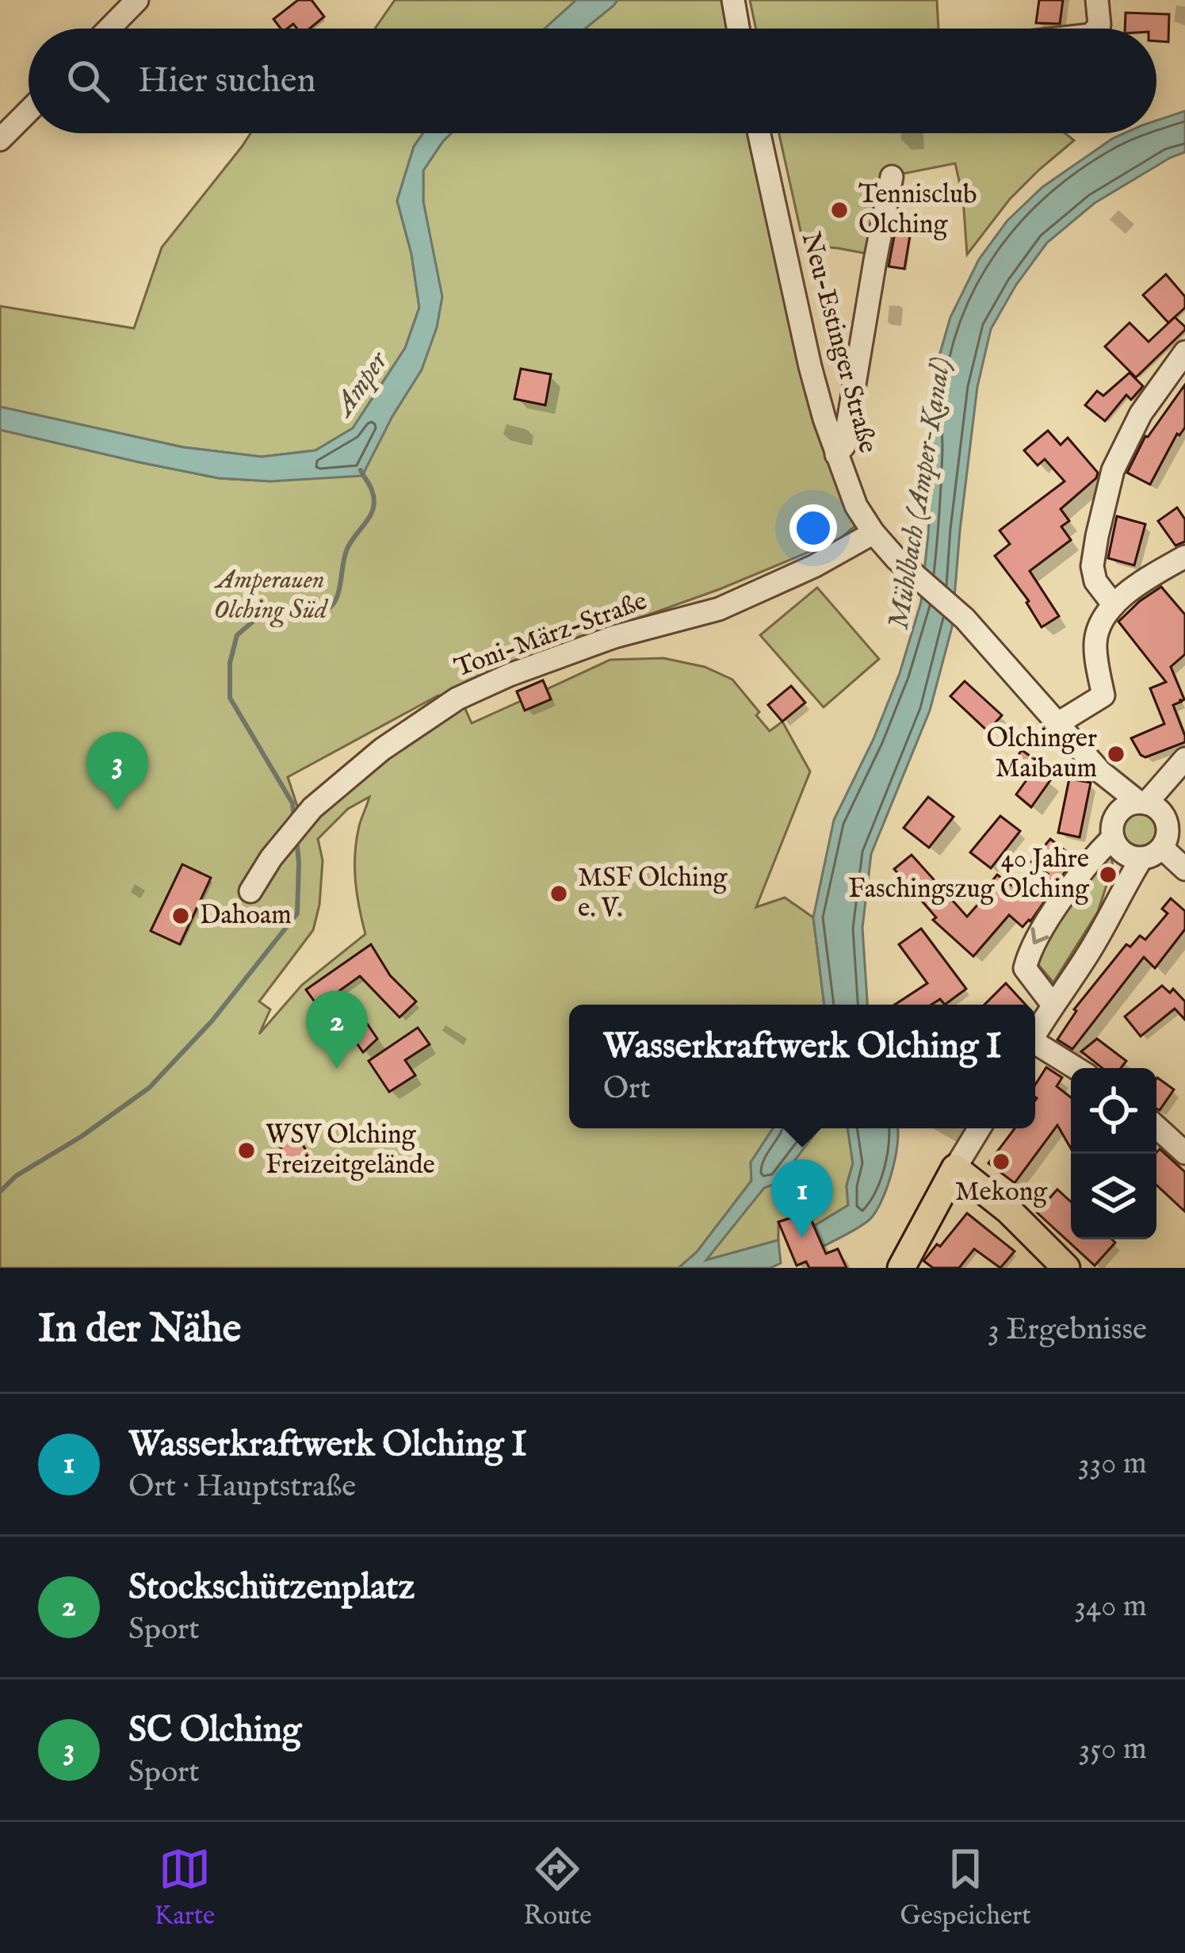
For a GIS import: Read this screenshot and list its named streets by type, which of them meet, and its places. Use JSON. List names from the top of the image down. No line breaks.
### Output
{"streets":{"street":["Neu-Estinger Straße","Toni-März-Straße"]},"crossings":[["Neu-Estinger Straße","Toni-März-Straße"]],"water":["Amper","Mühlbach (Amper-Kanal)"],"parks":["Amperauen Olching Süd"],"places":["Tennisclub Olching","Olchinger Maibaum","40 Jahre Faschingszug Olching","MSF Olching e. V.","Dahoam","WSV Olching Freizeitgelände","Mekong"],"page":{"search":"Hier suchen","pins":["3","2","1"],"popup":["Wasserkraftwerk Olching I","Ort"],"heading":["In der Nähe","3 Ergebnisse"],"list":[{"mark":"1","name":"Wasserkraftwerk Olching I","note":"Ort · Hauptstraße","value":"330 m"},{"mark":"2","name":"Stockschützenplatz","note":"Sport","value":"340 m"},{"mark":"3","name":"SC Olching","note":"Sport","value":"350 m"}],"nav":["Karte","Route","Gespeichert"]}}
